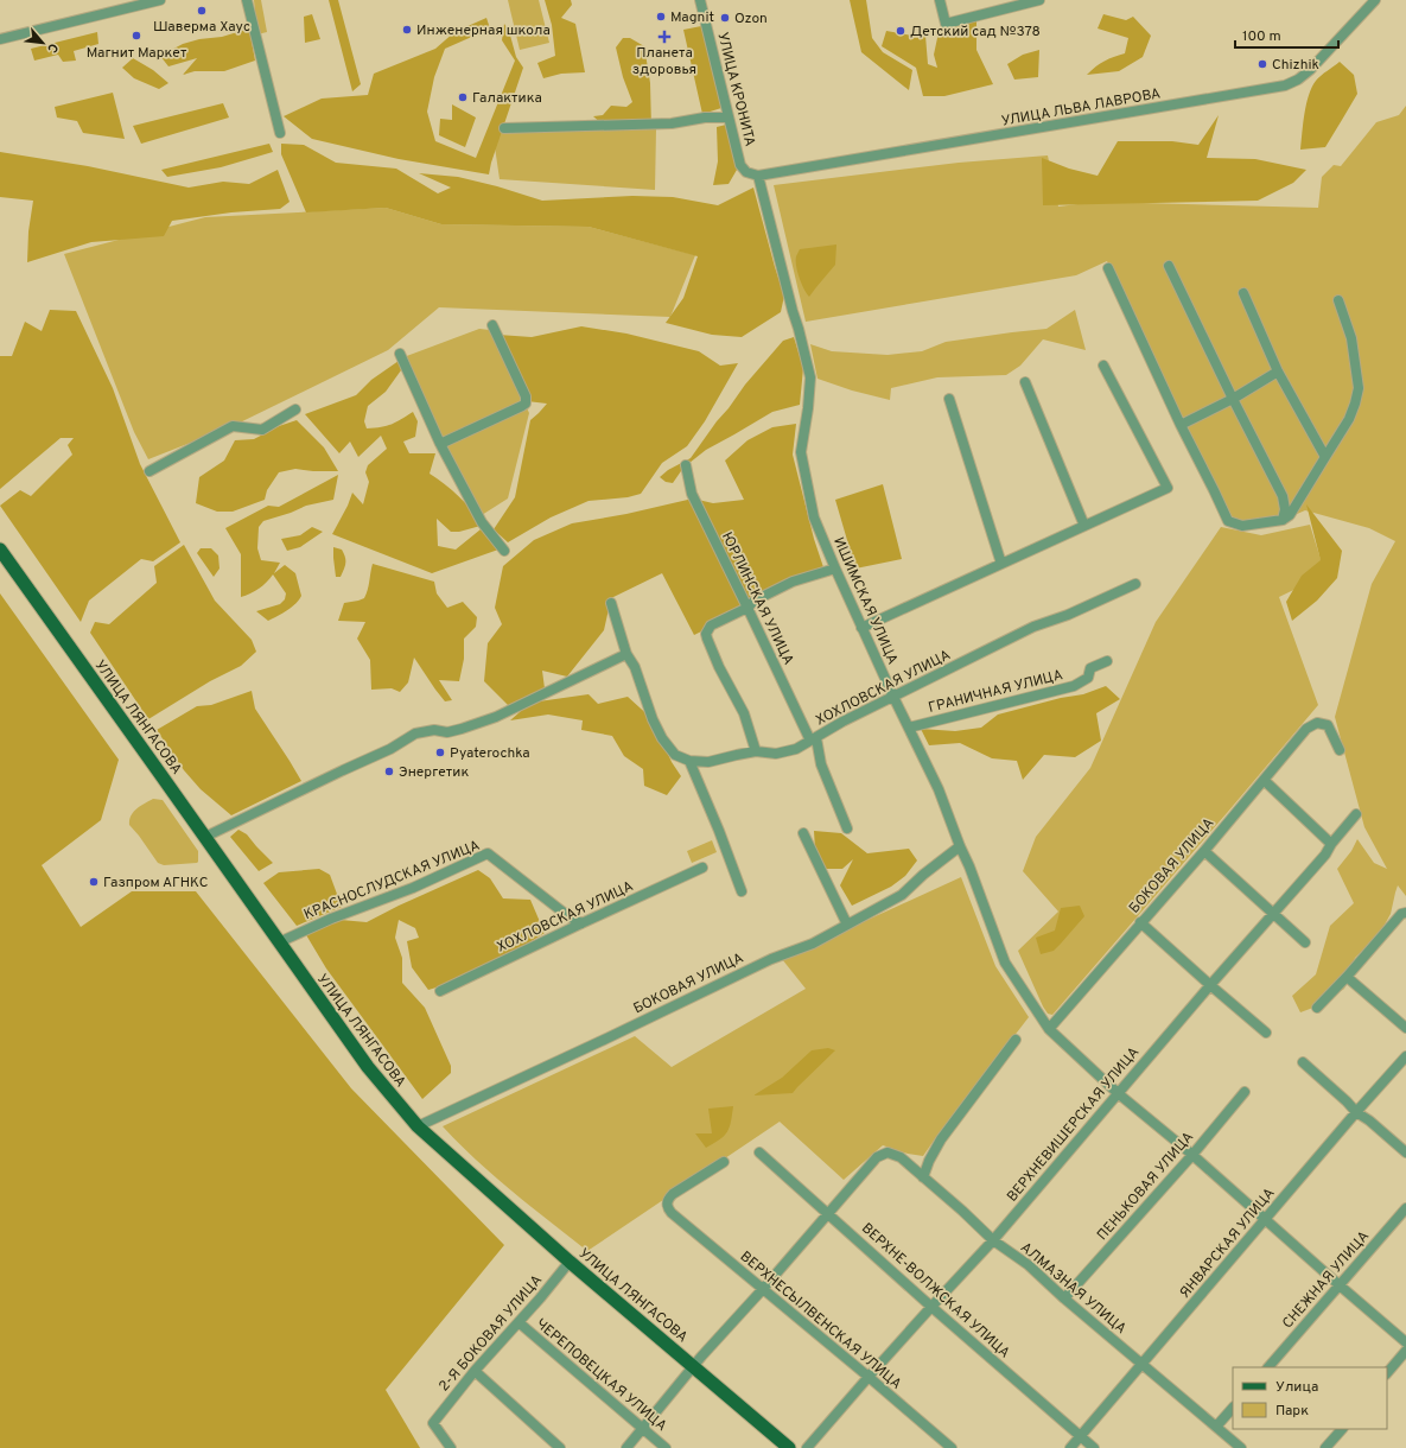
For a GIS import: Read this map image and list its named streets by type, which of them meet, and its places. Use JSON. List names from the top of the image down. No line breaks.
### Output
{"streets":{"main road":["УЛИЦА ЛЯНГАСОВА"],"street":["УЛИЦА КРОНИТА","УЛИЦА ЛЬВА ЛАВРОВА","ЮРЛИНСКАЯ УЛИЦА","ИШИМСКАЯ УЛИЦА","ХОХЛОВСКАЯ УЛИЦА","ГРАНИЧНАЯ УЛИЦА","БОКОВАЯ УЛИЦА","КРАСНОСЛУДСКАЯ УЛИЦА","ВЕРХНЕВИШЕРСКАЯ УЛИЦА","ПЕНЬКОВАЯ УЛИЦА","ЯНВАРСКАЯ УЛИЦА","СНЕЖНАЯ УЛИЦА","АЛМАЗНАЯ УЛИЦА","ВЕРХНЕ-ВОЛЖСКАЯ УЛИЦА","ВЕРХНЕСЫЛВЕНСКАЯ УЛИЦА","2-Я БОКОВАЯ УЛИЦА","ЧЕРЕПОВЕЦКАЯ УЛИЦА"]},"crossings":[["УЛИЦА КРОНИТА","УЛИЦА ЛЬВА ЛАВРОВА"],["УЛИЦА КРОНИТА","ИШИМСКАЯ УЛИЦА"],["УЛИЦА ЛЬВА ЛАВРОВА","ИШИМСКАЯ УЛИЦА"],["ЮРЛИНСКАЯ УЛИЦА","ХОХЛОВСКАЯ УЛИЦА"],["ИШИМСКАЯ УЛИЦА","ХОХЛОВСКАЯ УЛИЦА"],["ИШИМСКАЯ УЛИЦА","ГРАНИЧНАЯ УЛИЦА"],["ИШИМСКАЯ УЛИЦА","БОКОВАЯ УЛИЦА"],["ИШИМСКАЯ УЛИЦА","ВЕРХНЕВИШЕРСКАЯ УЛИЦА"],["ИШИМСКАЯ УЛИЦА","ПЕНЬКОВАЯ УЛИЦА"],["ИШИМСКАЯ УЛИЦА","ЯНВАРСКАЯ УЛИЦА"],["ИШИМСКАЯ УЛИЦА","СНЕЖНАЯ УЛИЦА"],["ХОХЛОВСКАЯ УЛИЦА","КРАСНОСЛУДСКАЯ УЛИЦА"],["УЛИЦА ЛЯНГАСОВА","БОКОВАЯ УЛИЦА"],["УЛИЦА ЛЯНГАСОВА","КРАСНОСЛУДСКАЯ УЛИЦА"],["УЛИЦА ЛЯНГАСОВА","2-Я БОКОВАЯ УЛИЦА"],["ВЕРХНЕВИШЕРСКАЯ УЛИЦА","АЛМАЗНАЯ УЛИЦА"],["ВЕРХНЕВИШЕРСКАЯ УЛИЦА","ВЕРХНЕ-ВОЛЖСКАЯ УЛИЦА"],["ВЕРХНЕВИШЕРСКАЯ УЛИЦА","ВЕРХНЕСЫЛВЕНСКАЯ УЛИЦА"],["ПЕНЬКОВАЯ УЛИЦА","АЛМАЗНАЯ УЛИЦА"],["ЯНВАРСКАЯ УЛИЦА","АЛМАЗНАЯ УЛИЦА"],["ЯНВАРСКАЯ УЛИЦА","ВЕРХНЕ-ВОЛЖСКАЯ УЛИЦА"],["АЛМАЗНАЯ УЛИЦА","ВЕРХНЕ-ВОЛЖСКАЯ УЛИЦА"],["2-Я БОКОВАЯ УЛИЦА","ЧЕРЕПОВЕЦКАЯ УЛИЦА"]],"places":{"other":["Шаверма Хаус","Magnit","Ozon","Инженерная школа","Детский сад №378","Магнит Маркет","Chizhik","Галактика","Pyaterochka","Энергетик","Газпром АГНКС"],"health":["Планета здоровья"]},"legend":["Улица","Парк"],"scale_bar":"100 m","north":"bottom right"}
